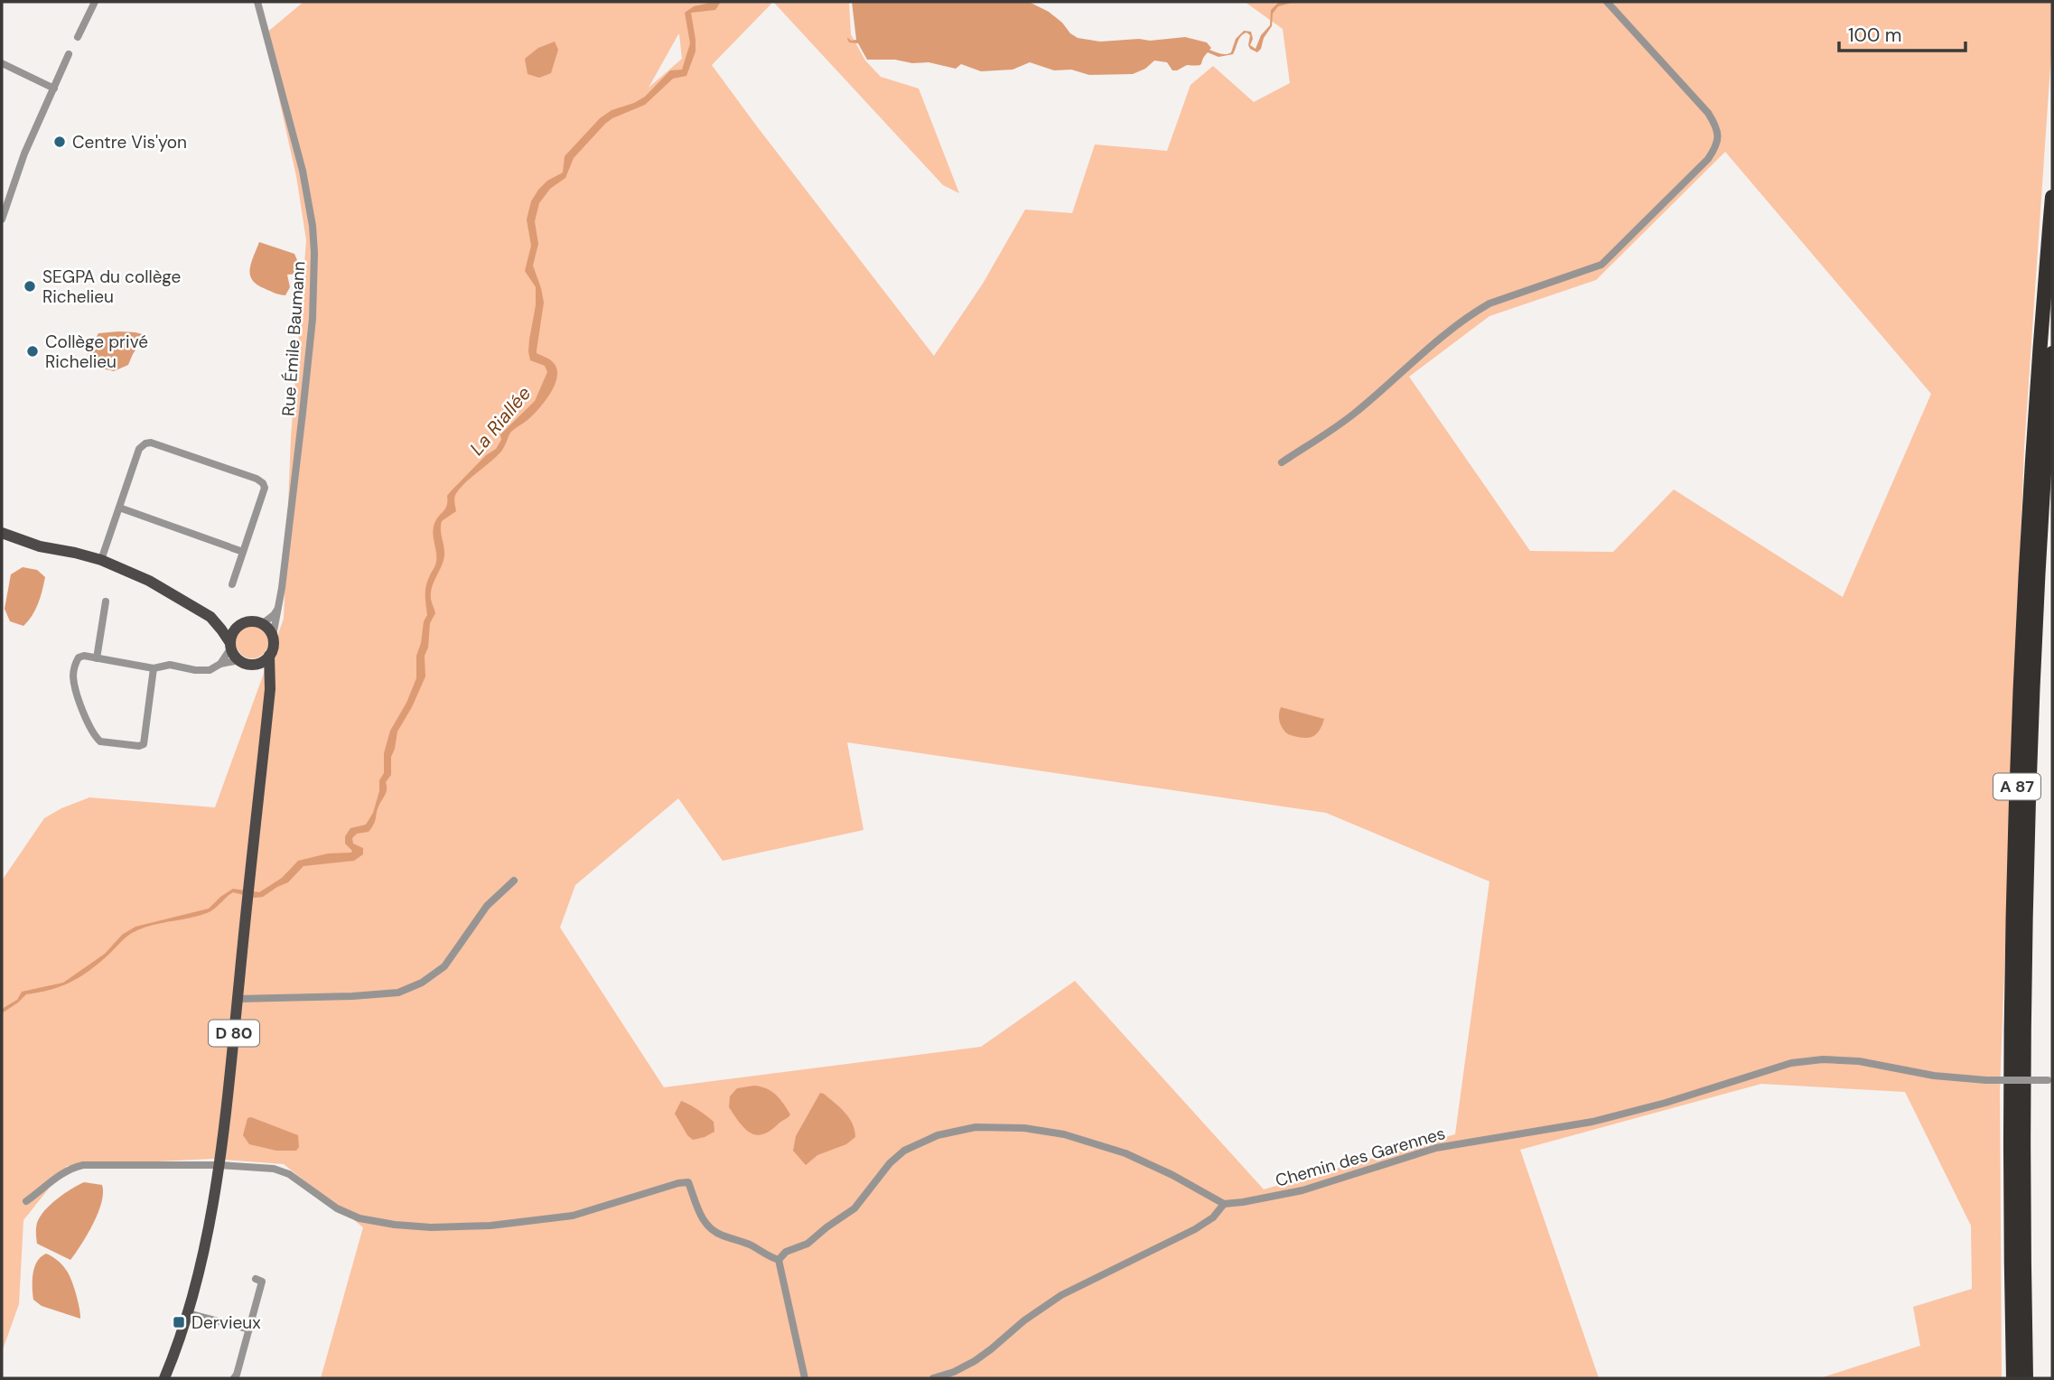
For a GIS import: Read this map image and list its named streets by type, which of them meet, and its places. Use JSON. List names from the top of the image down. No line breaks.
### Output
{"streets":{"highway":["A 87"],"main road":["D 80"],"street":["Rue Émile Baumann","Chemin des Garennes"]},"crossings":[["Rue Émile Baumann","D 80"]],"water":["La Riallée"],"places":{"other":["Centre Vis'yon","SEGPA du collège Richelieu","Collège privé Richelieu"],"transit":["Dervieux"]},"scale_bar":"100 m"}
